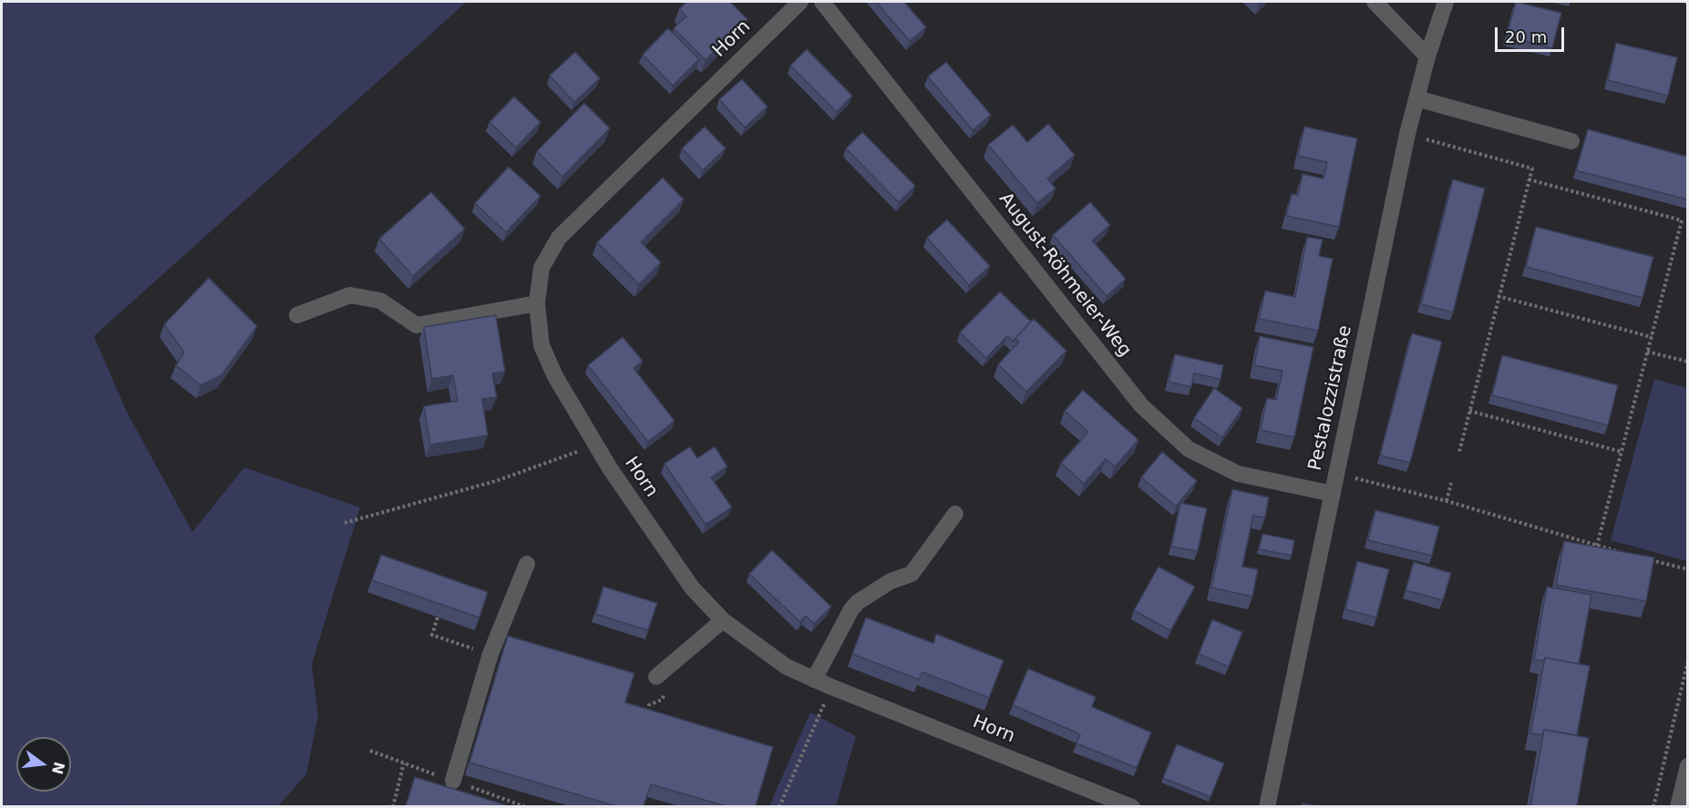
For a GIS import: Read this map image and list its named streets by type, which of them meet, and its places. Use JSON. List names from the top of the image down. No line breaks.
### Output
{"streets":{"street":["Horn","August-Röhmeier-Weg","Pestalozzistraße"]},"crossings":[["August-Röhmeier-Weg","Pestalozzistraße"]],"scale_bar":"20 m","north":"right"}
